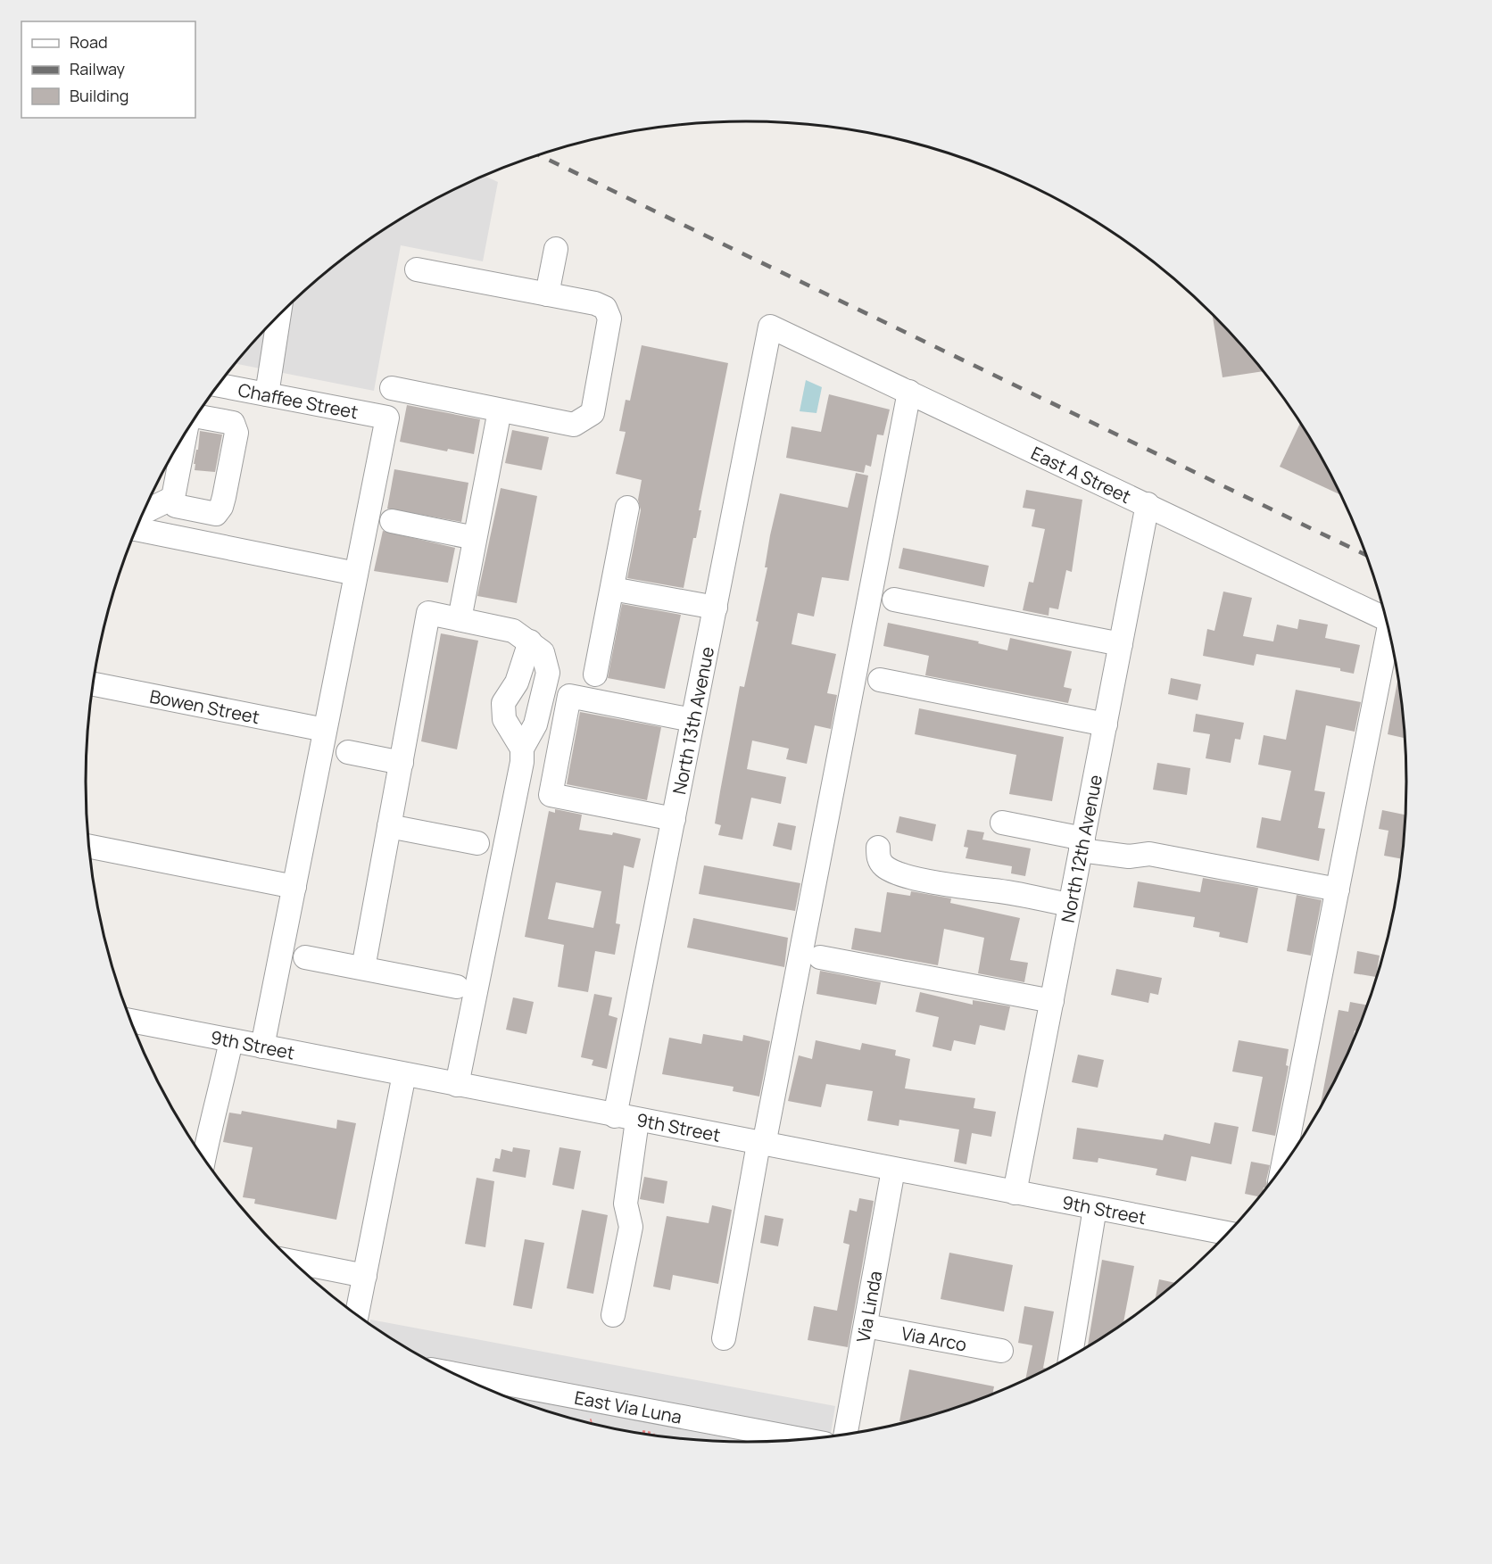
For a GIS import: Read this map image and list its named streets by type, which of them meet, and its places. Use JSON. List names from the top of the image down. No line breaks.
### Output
{"streets":{"street":["Chaffee Street","East A Street","Bowen Street","North 13th Avenue","North 12th Avenue","9th Street","Via Linda","Via Arco","East Via Luna"]},"crossings":[["East A Street","North 13th Avenue"],["East A Street","North 12th Avenue"],["North 13th Avenue","9th Street"],["North 12th Avenue","9th Street"],["9th Street","Via Linda"],["Via Linda","Via Arco"]],"legend":["Road","Railway","Building"]}
